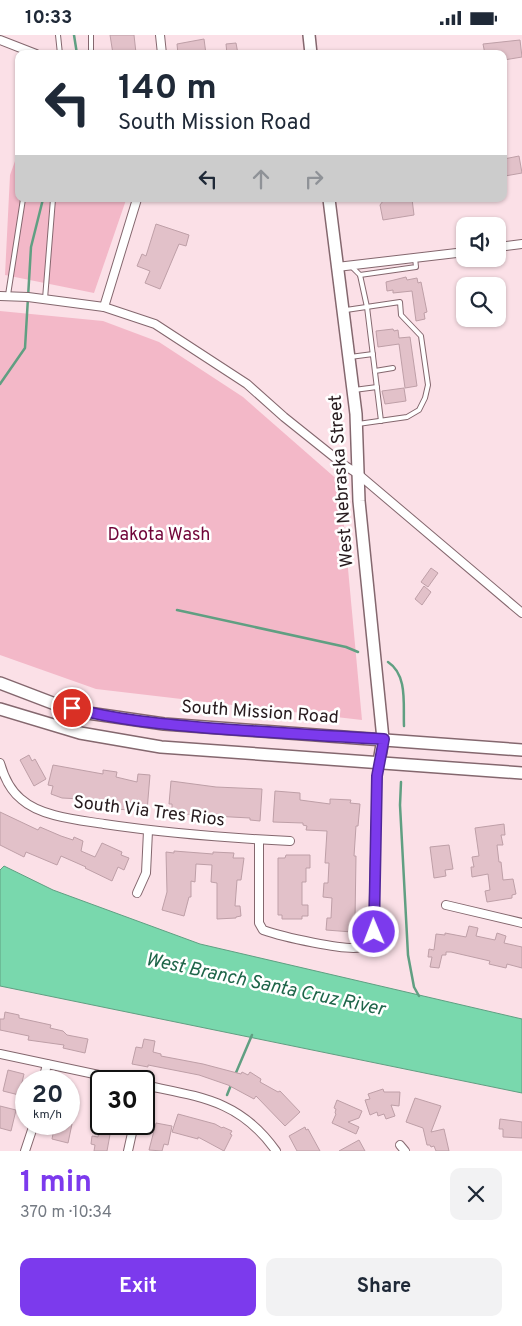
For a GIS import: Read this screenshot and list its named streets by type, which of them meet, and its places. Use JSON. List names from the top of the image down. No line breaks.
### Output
{"streets":{"main road":["West Nebraska Street","South Mission Road"],"street":["South Via Tres Rios"]},"crossings":[["West Nebraska Street","South Mission Road"]],"water":["West Branch Santa Cruz River"],"parks":["Dakota Wash"],"page":{"status":"10:33","turn":["140 m","South Mission Road"],"speed":"20 km/h","limit":"30","heading":["1 min","370 m · 10:34"],"buttons":["Exit","Share"]}}
